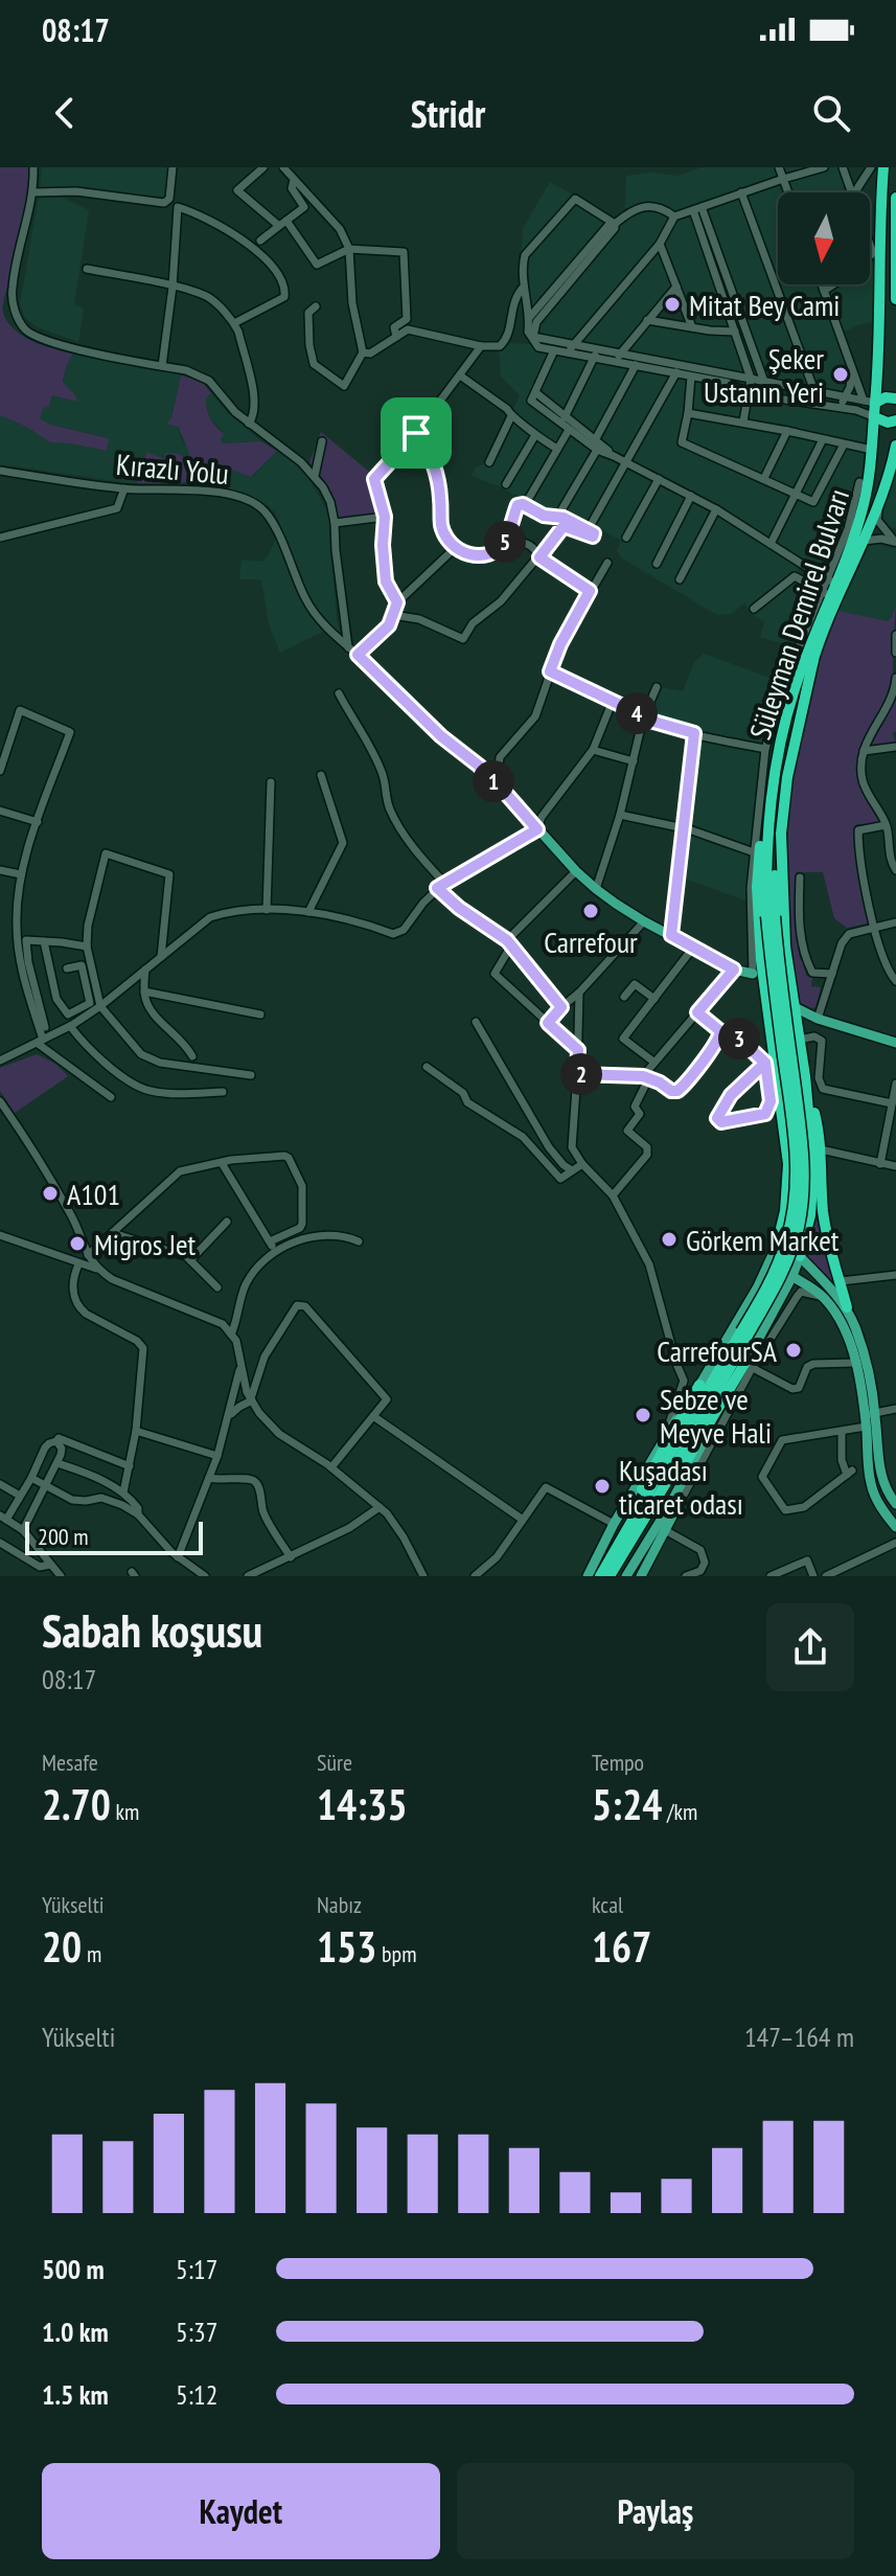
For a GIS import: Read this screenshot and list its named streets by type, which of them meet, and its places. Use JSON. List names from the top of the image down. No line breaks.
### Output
{"streets":{"highway":["Süleyman Demirel Bulvarı"],"street":["Kırazlı Yolu"]},"places":["Mitat Bey Cami","Şeker Ustanın Yeri","Carrefour","A101","Görkem Market","Migros Jet","CarrefourSA","Sebze ve Meyve Hali","Kuşadası ticaret odası"],"scale_bar":"200 m","north":"bottom","page":{"status":"08:17","header":"Stridr","pins":["5","4","1","3","2"],"scale":"200 m","heading":["Sabah koşusu","08:17"],"stats":[["Mesafe","2.70 km"],["Süre","14:35"],["Tempo","5:24 /km"],["Yükselti","20 m"],["Nabız","153 bpm"],["kcal","167"]],"chart":["Yükselti","147–164 m"],"list":[{"name":"500 m","note":"5:17"},{"name":"1.0 km","note":"5:37"},{"name":"1.5 km","note":"5:12"}],"buttons":["Kaydet","Paylaş"]}}
